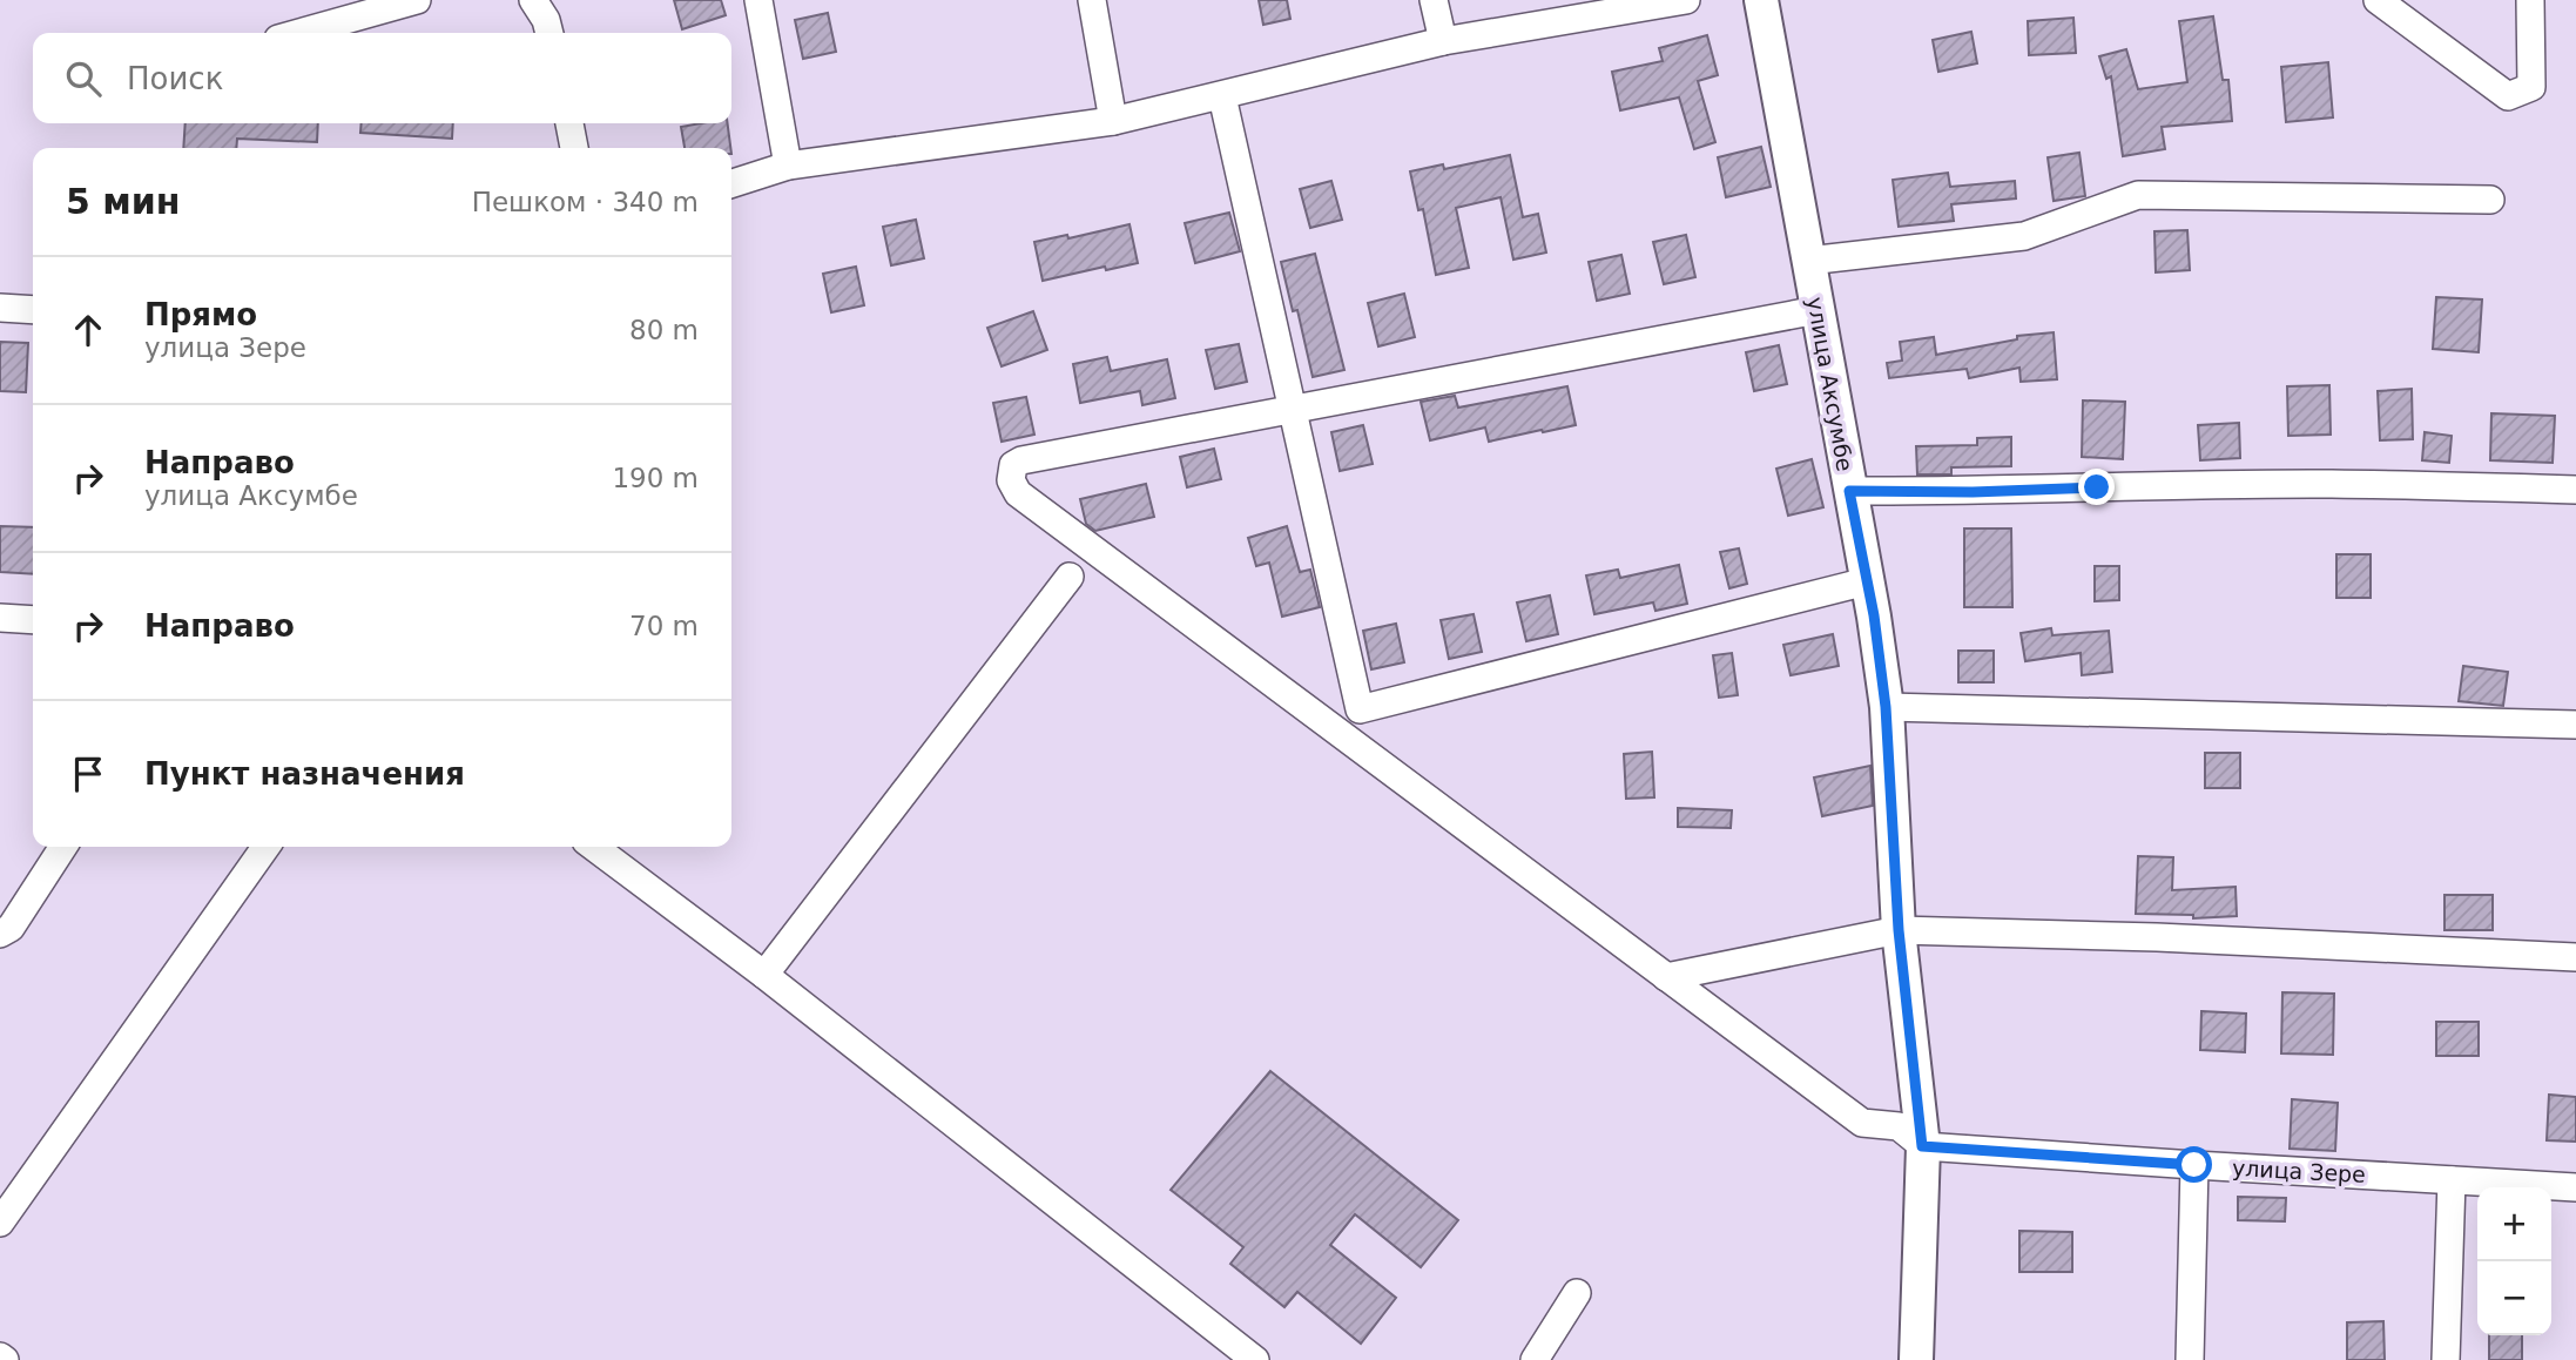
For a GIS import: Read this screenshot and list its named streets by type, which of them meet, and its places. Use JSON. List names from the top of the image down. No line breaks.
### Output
{"streets":{"main road":["улица Аксумбе"],"street":["улица Зере"]},"crossings":[["улица Аксумбе","улица Зере"]],"page":{"search":"Поиск","heading":["5 мин","Пешком · 340 m"],"list":[["Прямо","улица Зере","80 m"],["Направо","улица Аксумбе","190 m"],["Направо","70 m"],"Пункт назначения"],"map_buttons":["+","−"]}}
